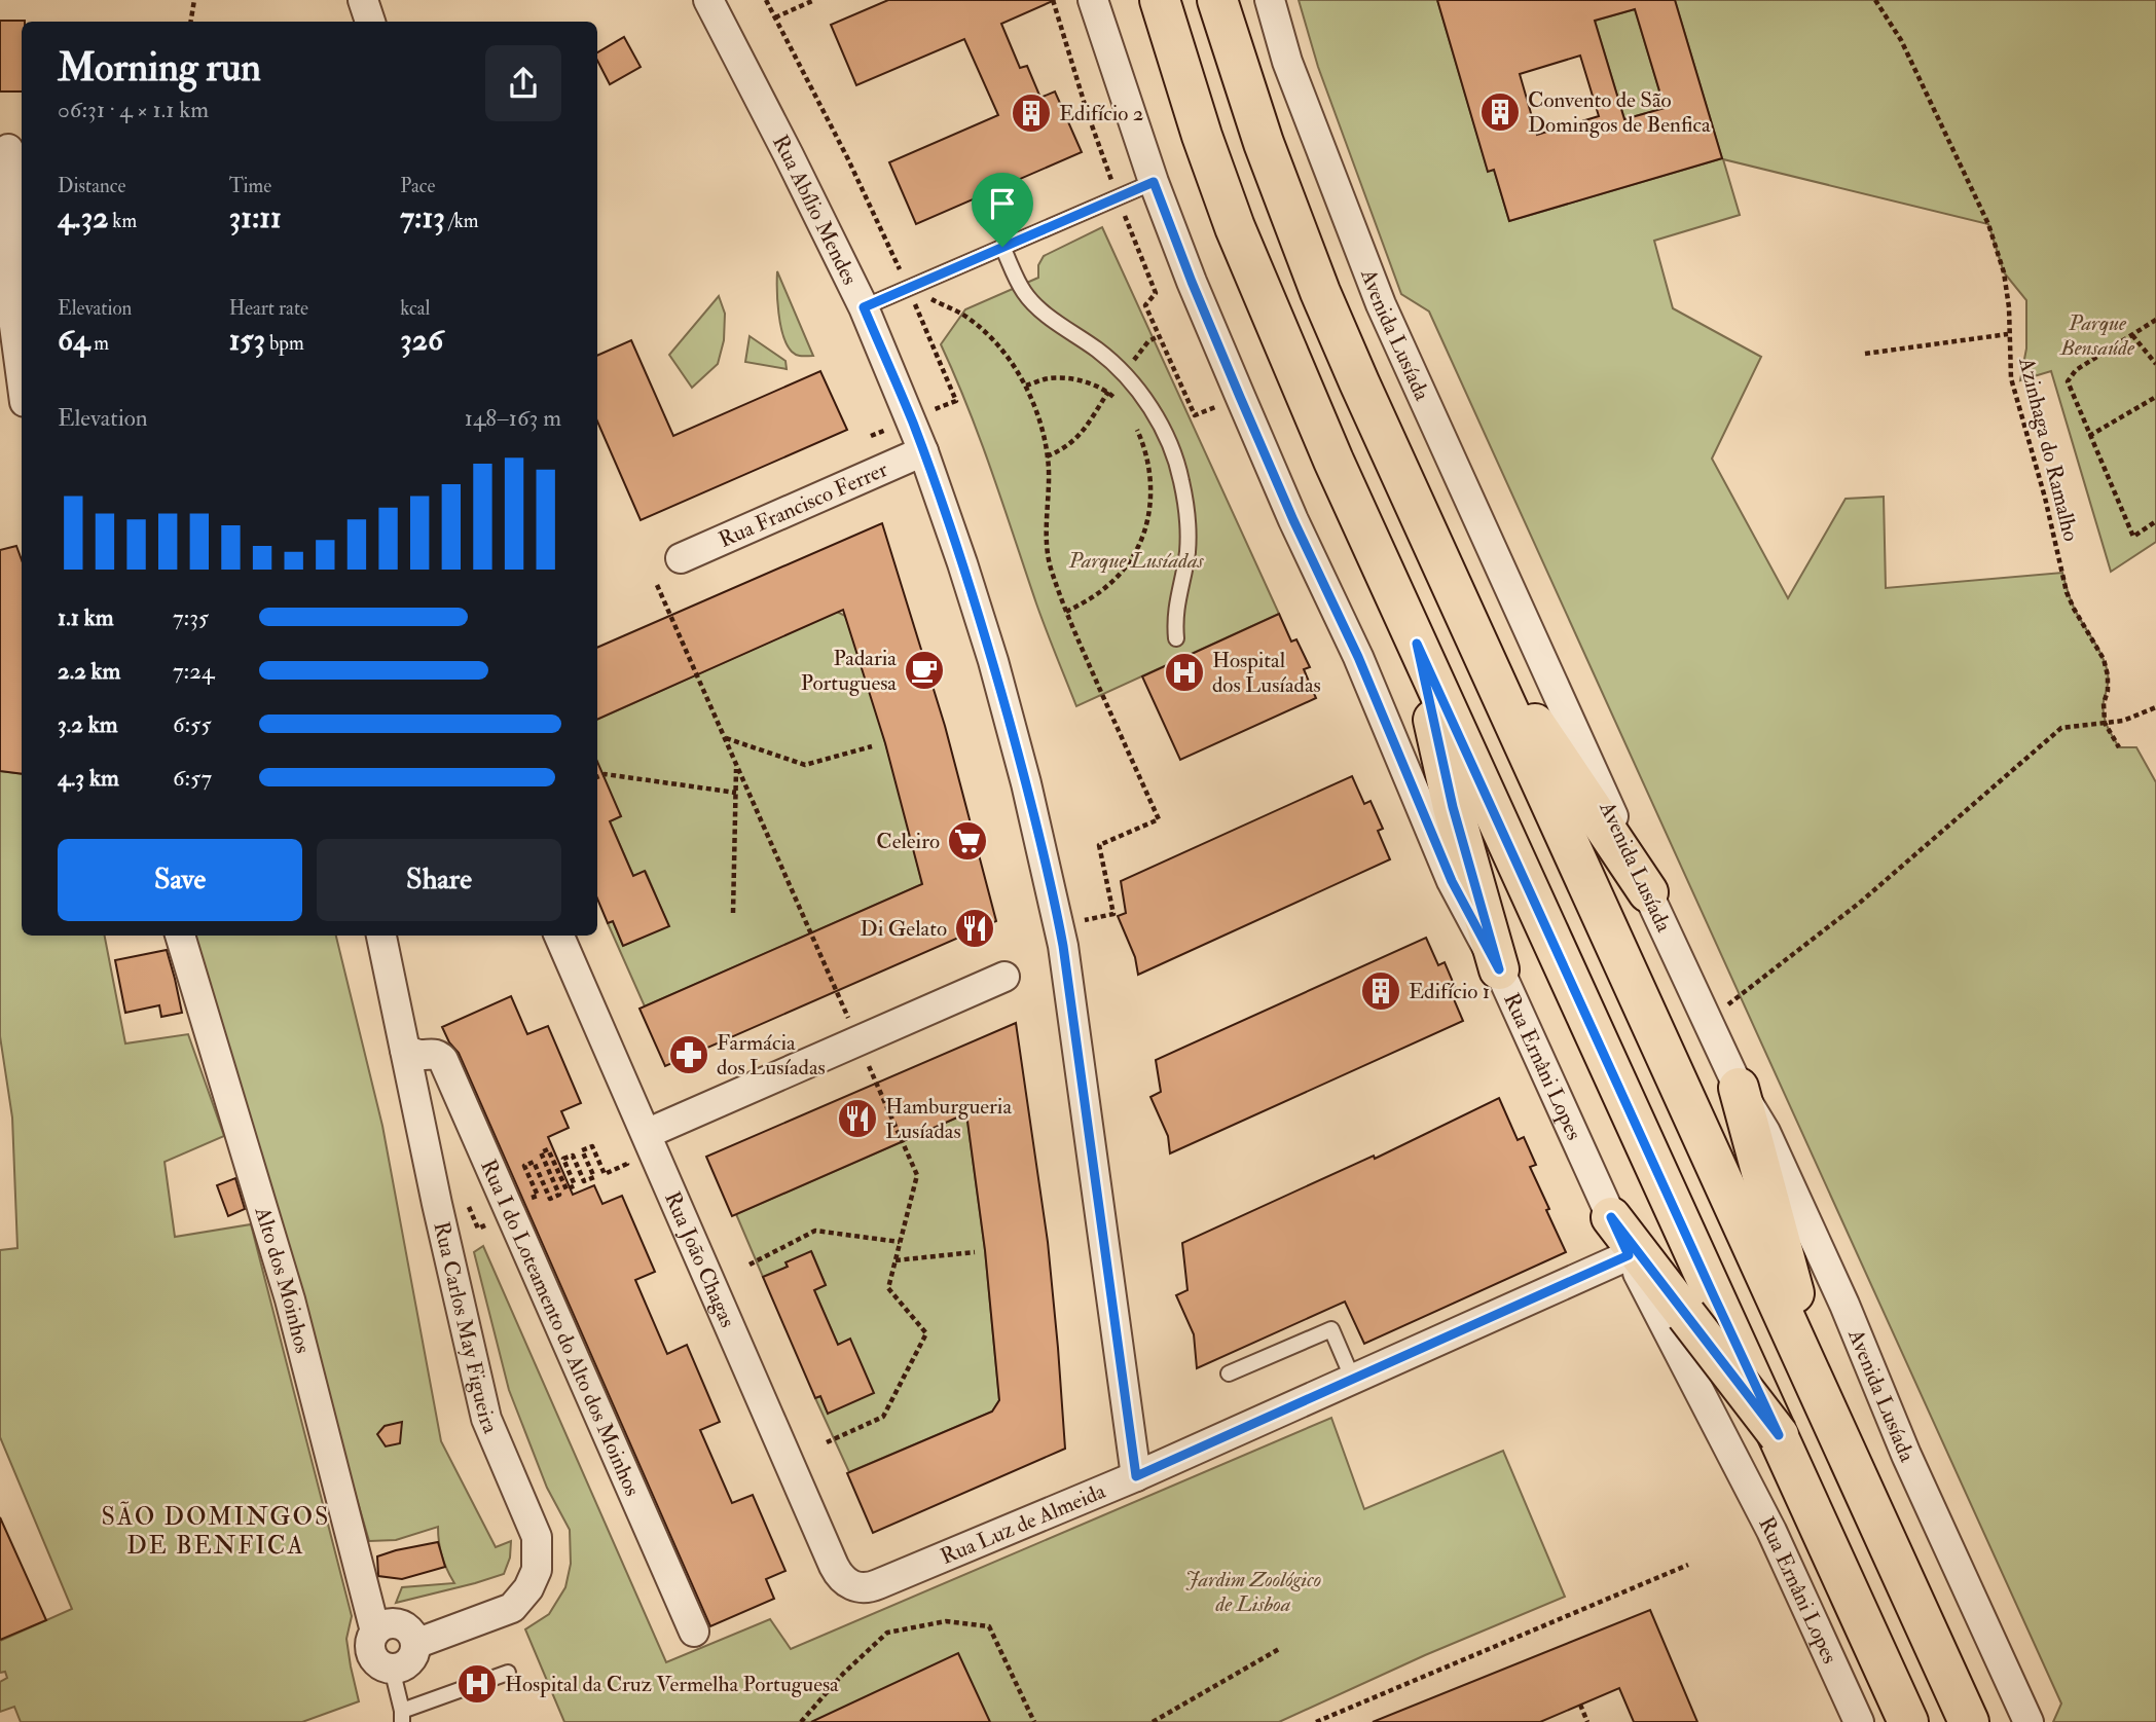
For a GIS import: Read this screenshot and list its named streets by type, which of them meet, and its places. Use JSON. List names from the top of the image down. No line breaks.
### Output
{"streets":{"street":["Rua Abílio Mendes","Avenida Lusíada","Rua Francisco Ferrer","Rua Ernâni Lopes","Rua João Chagas","Alto dos Moinhos","Rua Carlos May Figueira","Rua I do Loteamento do Alto dos Moinhos","Rua Luz de Almeida"],"path":["Azinhaga do Ramalho"]},"crossings":[["Rua Abílio Mendes","Rua Francisco Ferrer"],["Rua Abílio Mendes","Rua Luz de Almeida"],["Rua Ernâni Lopes","Rua Luz de Almeida"],["Rua João Chagas","Rua Luz de Almeida"],["Alto dos Moinhos","Rua Carlos May Figueira"],["Rua Carlos May Figueira","Rua I do Loteamento do Alto dos Moinhos"]],"districts":["SÃO DOMINGOS DE BENFICA"],"parks":["Parque Bensaúde","Parque Lusíadas","Jardim Zoológico de Lisboa"],"places":{"building":["Convento de São Domingos de Benfica","Edifício 2","Edifício 1"],"cafe":["Padaria Portuguesa"],"hospital":["Hospital dos Lusíadas","Hospital da Cruz Vermelha Portuguesa"],"supermarket":["Celeiro"],"restaurant":["Di Gelato","Hamburgueria Lusíadas"],"pharmacy":["Farmácia dos Lusíadas"]},"page":{"heading":["Morning run","06:31 · 4 × 1.1 km"],"stats":[["Distance","4.32 km"],["Time","31:11"],["Pace","7:13 /km"],["Elevation","64 m"],["Heart rate","153 bpm"],["kcal","326"]],"chart":["Elevation","148–163 m"],"list":[{"name":"1.1 km","note":"7:35"},{"name":"2.2 km","note":"7:24"},{"name":"3.2 km","note":"6:55"},{"name":"4.3 km","note":"6:57"}],"buttons":["Save","Share"]}}
